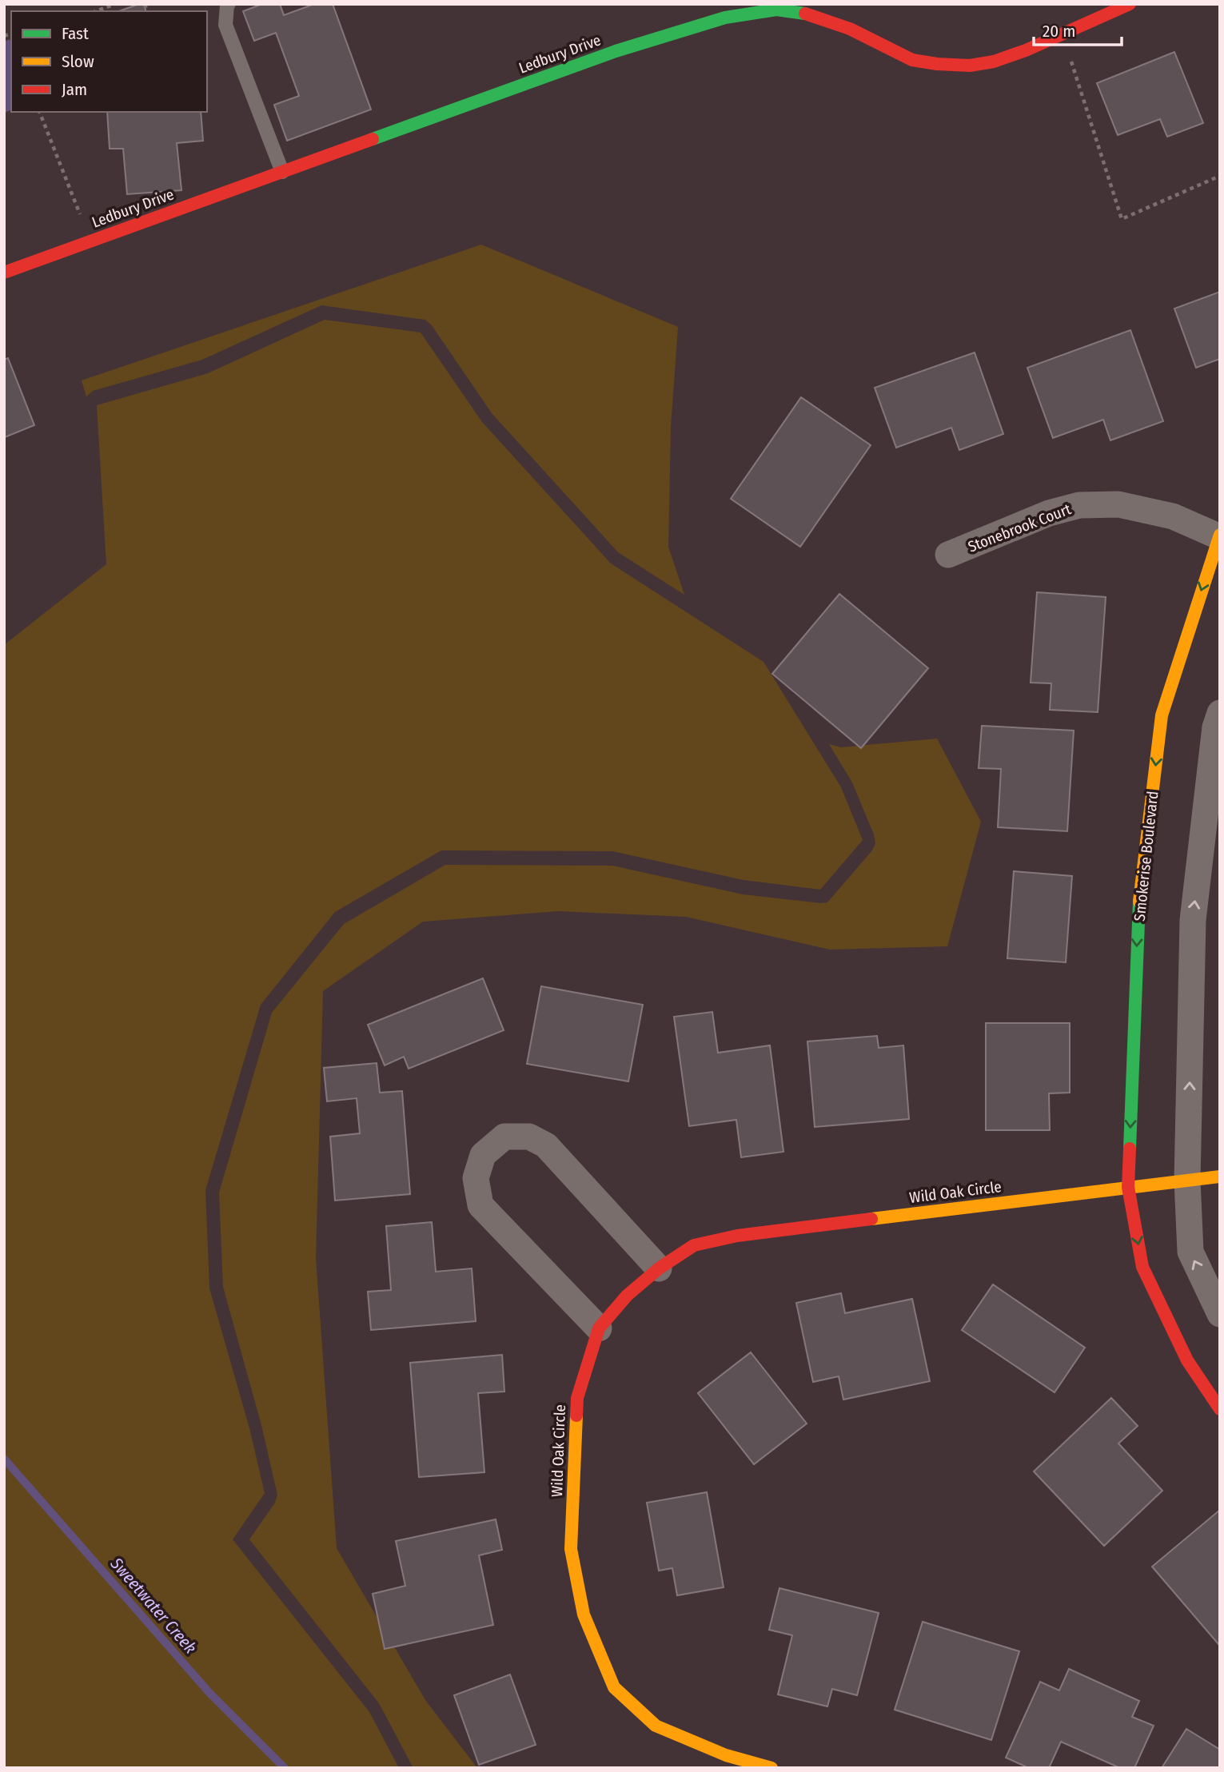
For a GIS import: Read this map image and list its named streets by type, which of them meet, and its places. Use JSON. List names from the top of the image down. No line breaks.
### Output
{"streets":{"street":["Ledbury Drive","Stonebrook Court","Smokerise Boulevard","Wild Oak Circle"]},"crossings":[["Stonebrook Court","Smokerise Boulevard"],["Smokerise Boulevard","Wild Oak Circle"]],"water":["Sweetwater Creek"],"legend":["Fast","Slow","Jam"],"scale_bar":"20 m"}
